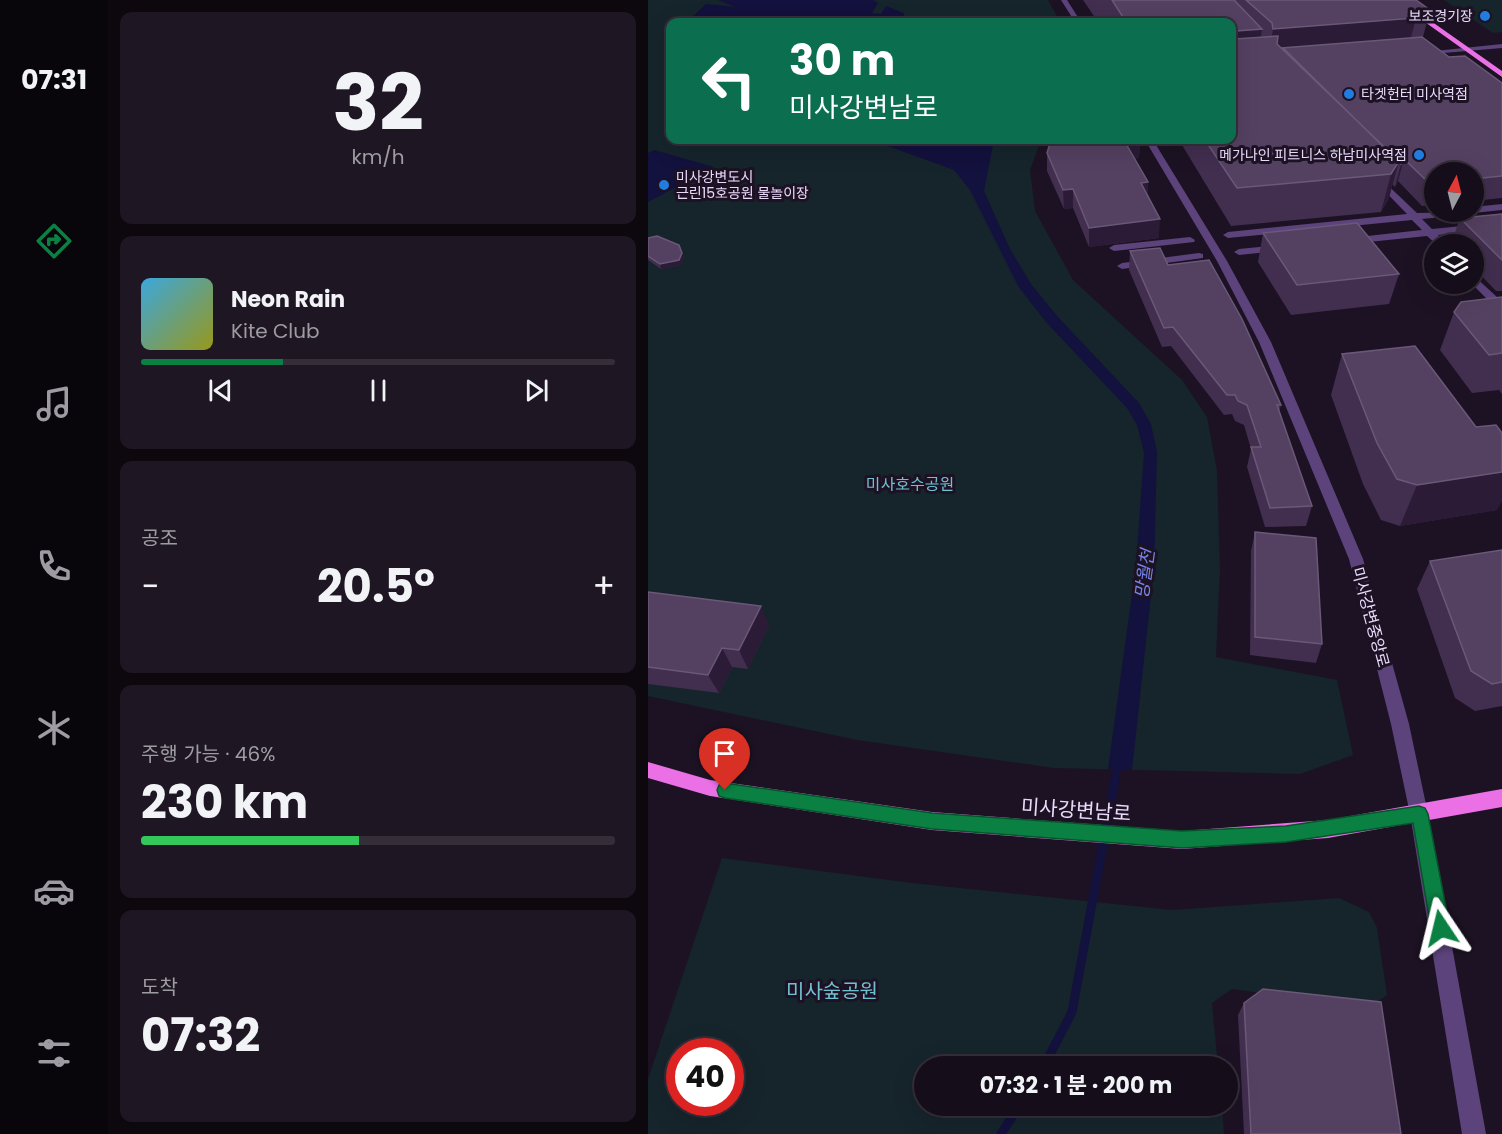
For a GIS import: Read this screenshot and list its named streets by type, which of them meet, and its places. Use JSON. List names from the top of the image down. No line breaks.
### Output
{"streets":{"main road":["미사강변남로"],"street":["미사강변중앙로"]},"crossings":[["미사강변중앙로","미사강변남로"]],"water":["망월천"],"parks":["미사호수공원","미사숲공원"],"places":["보조경기장","타겟헌터 미사역점","메가나인 피트니스 하남미사역점","미사강변도시 근린15호공원 물놀이장"],"north":"top","page":{"tabs":"07:31","tile":[["32","km/h"],"공조",["주행 가능 · 46%","230 km"],["도착","07:32"]],"turn":["30 m","미사강변남로"],"song":["Neon Rain","Kite Club"],"heat":["−","20.5°","+"],"limit":"40","trip":"07:32 · 1 분 · 200 m"}}
